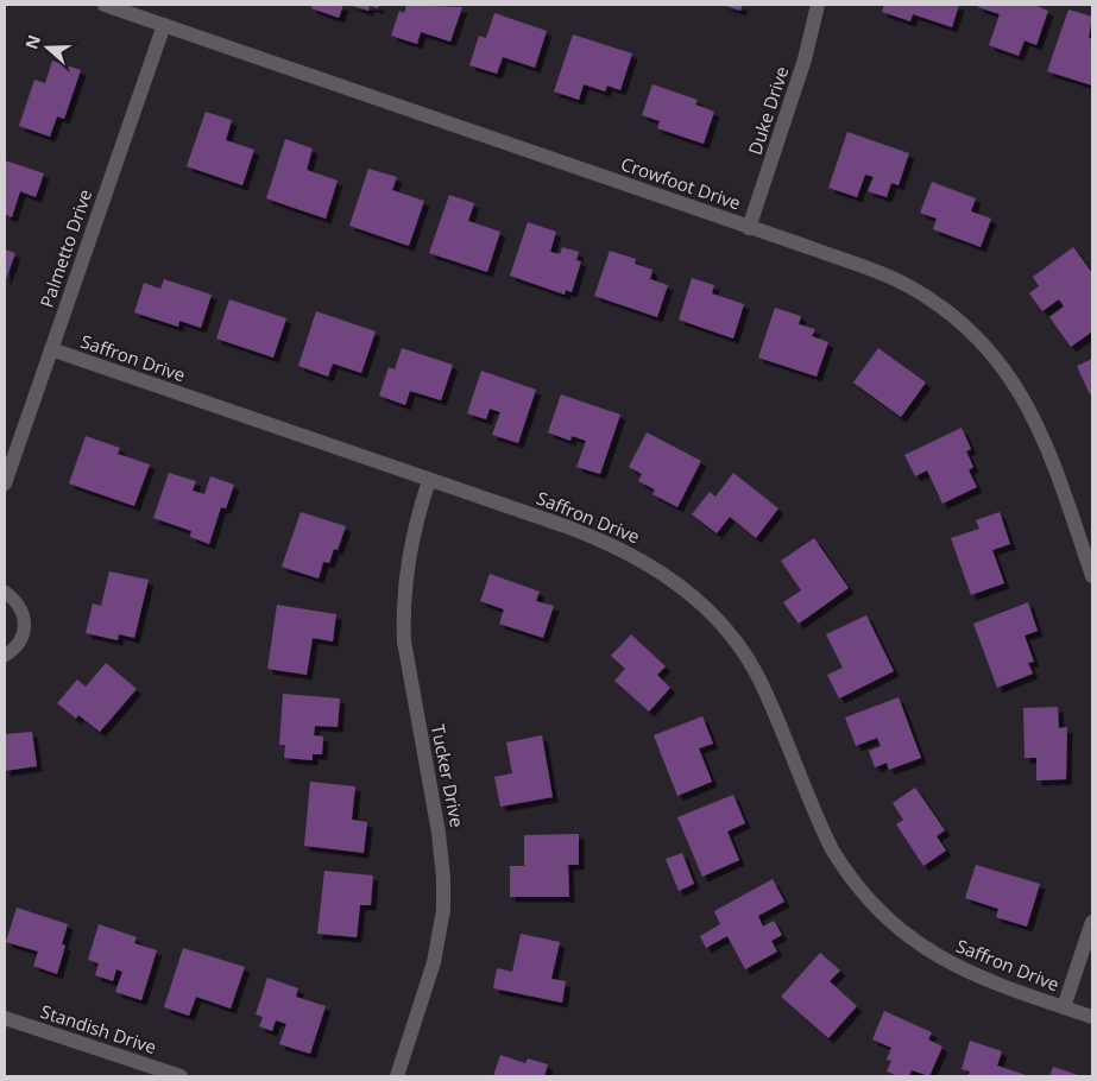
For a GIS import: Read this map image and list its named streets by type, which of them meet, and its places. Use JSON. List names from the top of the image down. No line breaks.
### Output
{"streets":{"street":["Duke Drive","Crowfoot Drive","Palmetto Drive","Saffron Drive","Tucker Drive","Standish Drive"]},"crossings":[["Duke Drive","Crowfoot Drive"],["Crowfoot Drive","Palmetto Drive"],["Palmetto Drive","Saffron Drive"],["Saffron Drive","Tucker Drive"]],"north":"left"}
